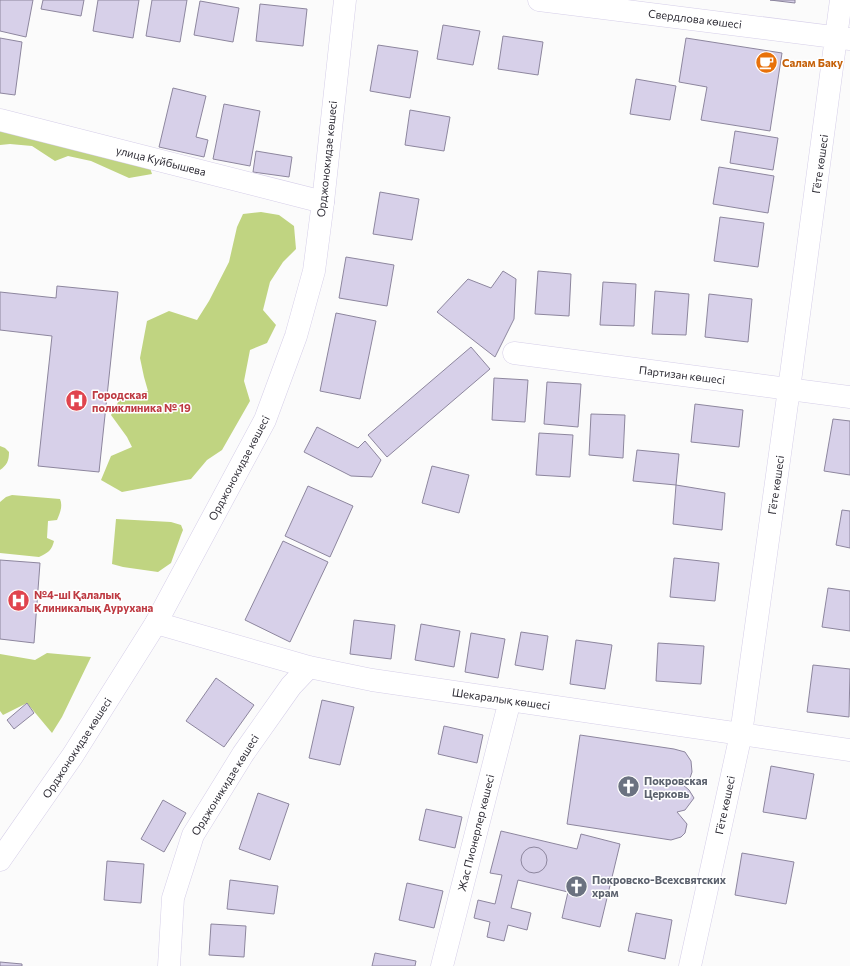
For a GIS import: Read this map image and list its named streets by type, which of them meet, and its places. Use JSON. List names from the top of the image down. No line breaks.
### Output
{"streets":{"street":["Свердлова көшесі","Орджонокидзе көшесі","улица Куйбышева","Гёте көшесі","Партизан көшесі","Шекаралық көшесі","Орджоникидзе көшесі","Жас Пионерлер көшесі"]},"crossings":[["Свердлова көшесі","Гёте көшесі"],["Орджонокидзе көшесі","улица Куйбышева"],["Орджонокидзе көшесі","Шекаралық көшесі"],["Гёте көшесі","Партизан көшесі"],["Гёте көшесі","Шекаралық көшесі"],["Шекаралық көшесі","Орджоникидзе көшесі"],["Шекаралық көшесі","Жас Пионерлер көшесі"]],"places":{"cafe":["Салам Баку"],"hospital":["Городская поликлиника № 19","№4-ші Қалалық Клиникалық Аурухана"],"church":["Покровская Церковь","Покровско-Всехсвятских храм"]}}
